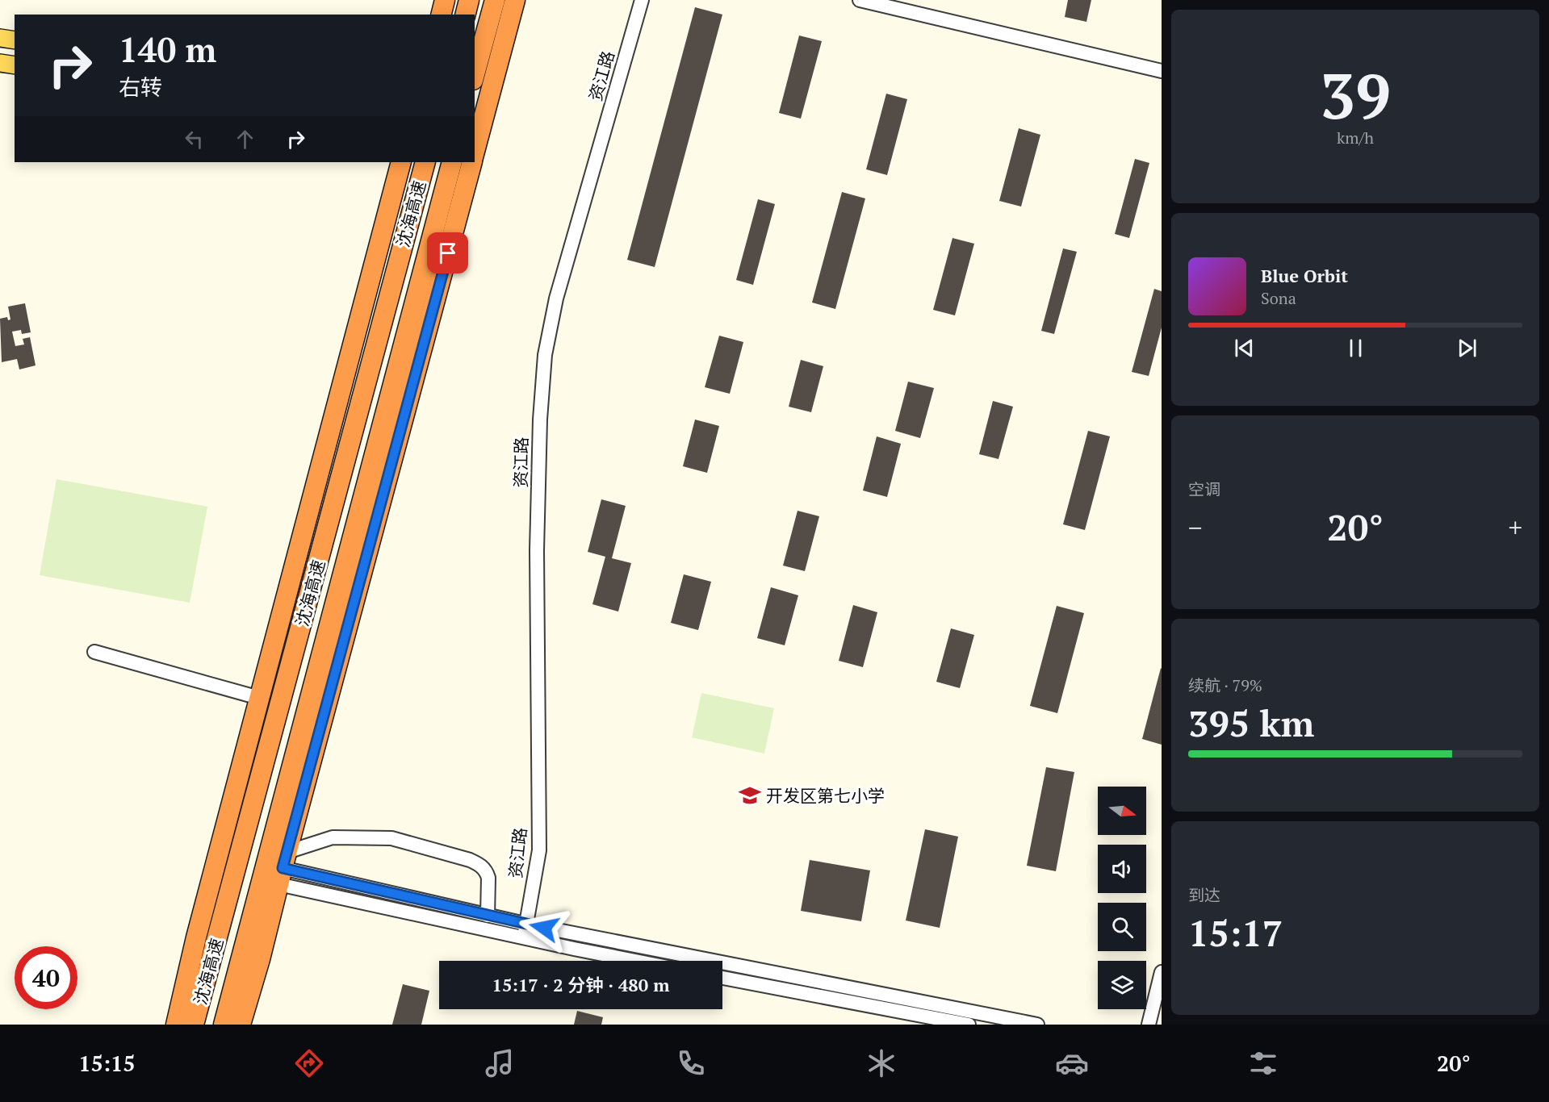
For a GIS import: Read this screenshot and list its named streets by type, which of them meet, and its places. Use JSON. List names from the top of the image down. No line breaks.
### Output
{"streets":{"highway":["沈海高速"],"street":["资江路"]},"places":{"school or university":["开发区第七小学"]},"north":"right","page":{"tile":[["39","km/h"],"空调",["续航 · 79%","395 km"],["到达","15:17"]],"turn":["140 m","右转"],"song":["Blue Orbit","Sona"],"heat":["−","20°","+"],"limit":"40","trip":"15:17 · 2 分钟 · 480 m","tabs":["15:15","20°"]}}
